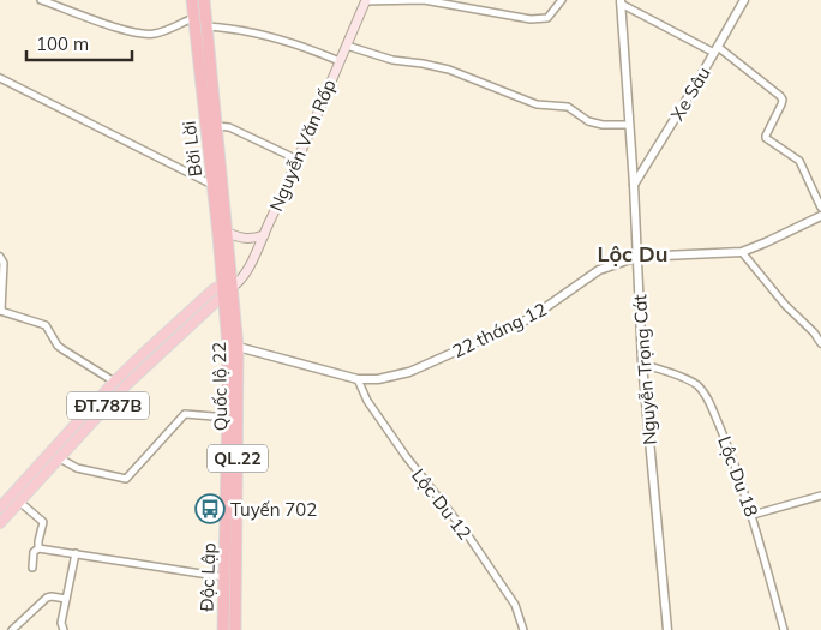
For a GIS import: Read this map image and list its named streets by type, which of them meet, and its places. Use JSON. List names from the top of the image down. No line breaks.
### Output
{"streets":{"highway":["Bời Lời","Quốc lộ 22","QL.22","Độc Lập"],"main road":["Nguyễn Văn Rốp","ĐT.787B"],"street":["Xe Sâu","22 tháng 12","Nguyễn Trọng Cát","Lộc Du 18","Lộc Du 12"]},"crossings":[["Xe Sâu","Nguyễn Trọng Cát"],["Nguyễn Văn Rốp","Bời Lời"],["Nguyễn Văn Rốp","Quốc lộ 22"],["Nguyễn Văn Rốp","ĐT.787B"],["Bời Lời","Quốc lộ 22"],["Bời Lời","ĐT.787B"],["22 tháng 12","Nguyễn Trọng Cát"],["22 tháng 12","Quốc lộ 22"],["22 tháng 12","Lộc Du 12"],["22 tháng 12","Độc Lập"],["Nguyễn Trọng Cát","Lộc Du 18"],["Quốc lộ 22","ĐT.787B"],["Quốc lộ 22","Độc Lập"]],"districts":["Lộc Du"],"places":{"bus stop":["Tuyến 702"]},"scale_bar":"100 m"}
